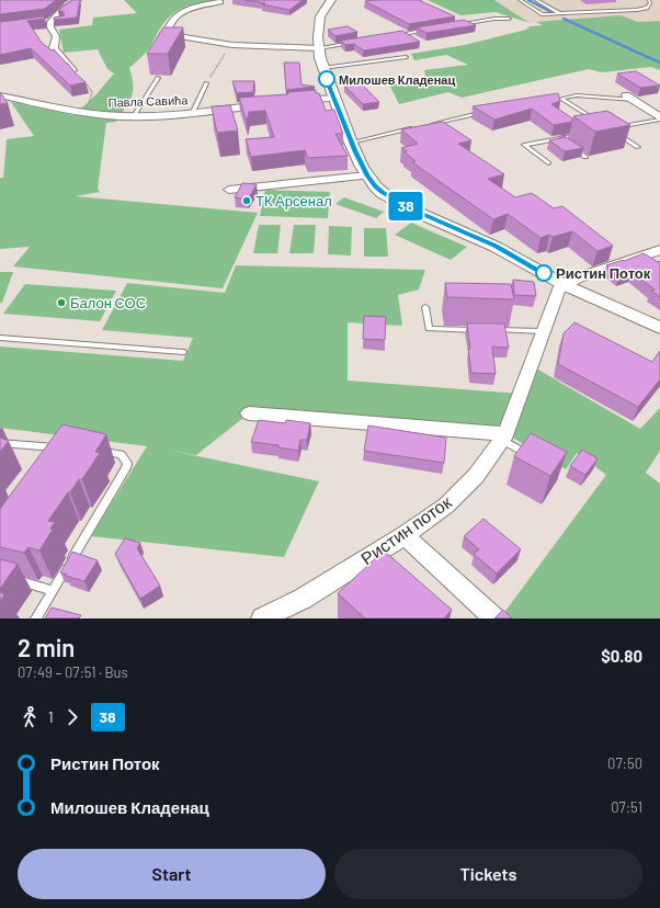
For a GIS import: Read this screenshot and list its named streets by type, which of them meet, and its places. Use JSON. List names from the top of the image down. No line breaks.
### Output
{"streets":{"street":["Павла Савића","Ристин поток"]},"places":["Милошев Кладенац","ТК Арсенал","Ристин Поток","Балон СОС"],"lines":["bus line 38"],"page":{"on_map":"38","heading":["2 min","07:49 – 07:51 · Bus","$0.80"],"legs":["1","38"],"list":[{"name":"Ристин Поток","value":"07:50"},{"name":"Милошев Кладенац","value":"07:51"}],"buttons":["Start","Tickets"]}}
